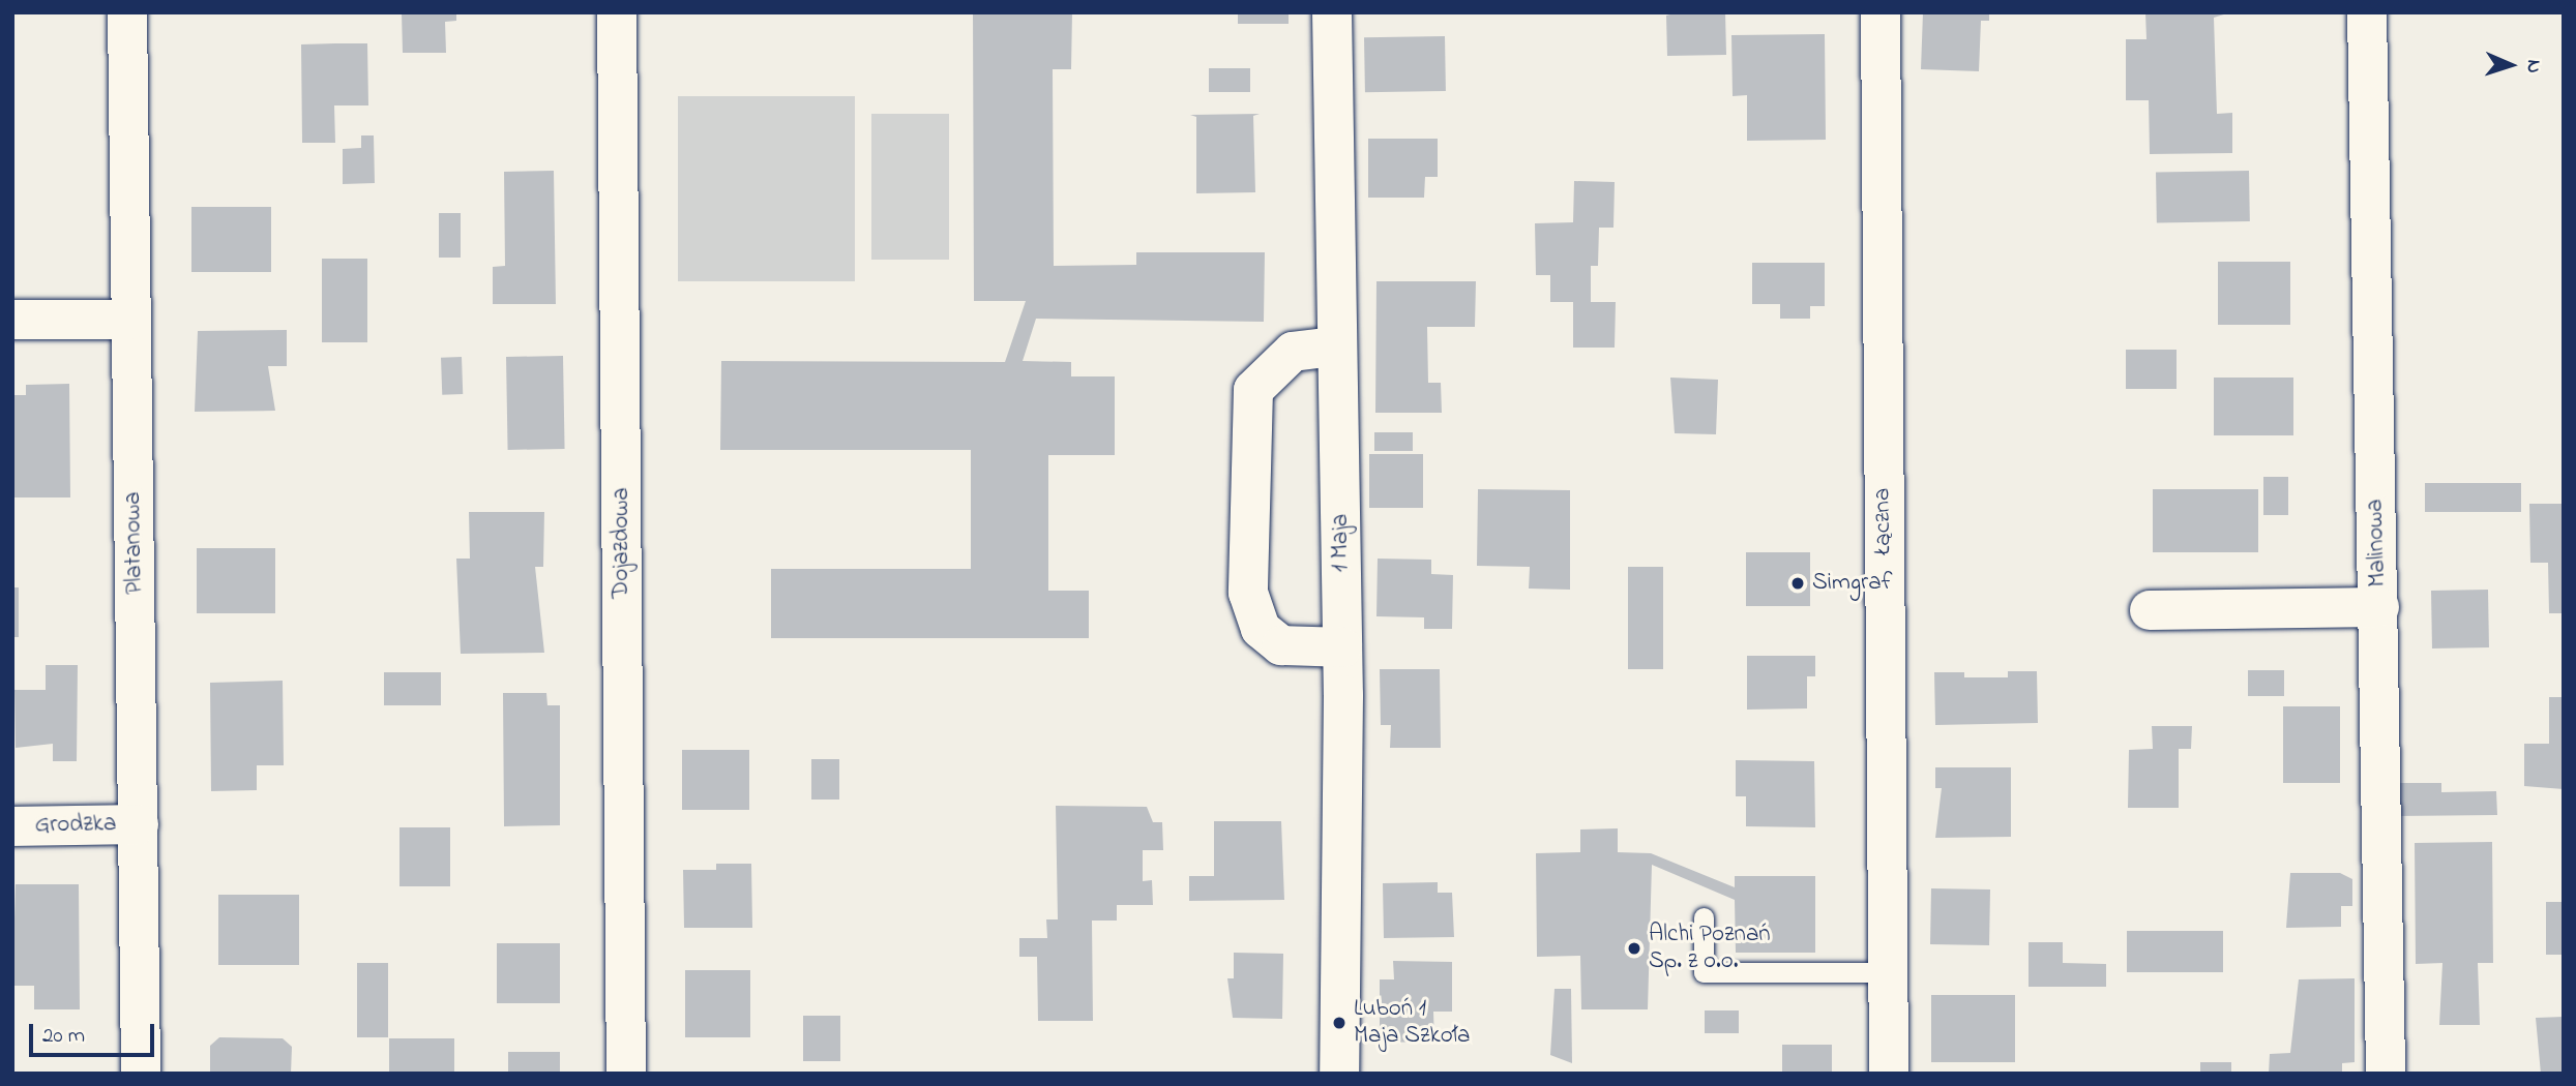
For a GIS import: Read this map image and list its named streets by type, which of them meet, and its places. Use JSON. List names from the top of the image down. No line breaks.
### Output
{"streets":{"street":["Łączna","Platanowa","Dojazdowa","1 Maja","Malinowa","Grodzka"]},"crossings":[["Platanowa","Grodzka"]],"places":["Simgraf","Alchi Poznań Sp. z o.o.","Luboń 1 Maja Szkoła"],"scale_bar":"20 m","north":"right"}
